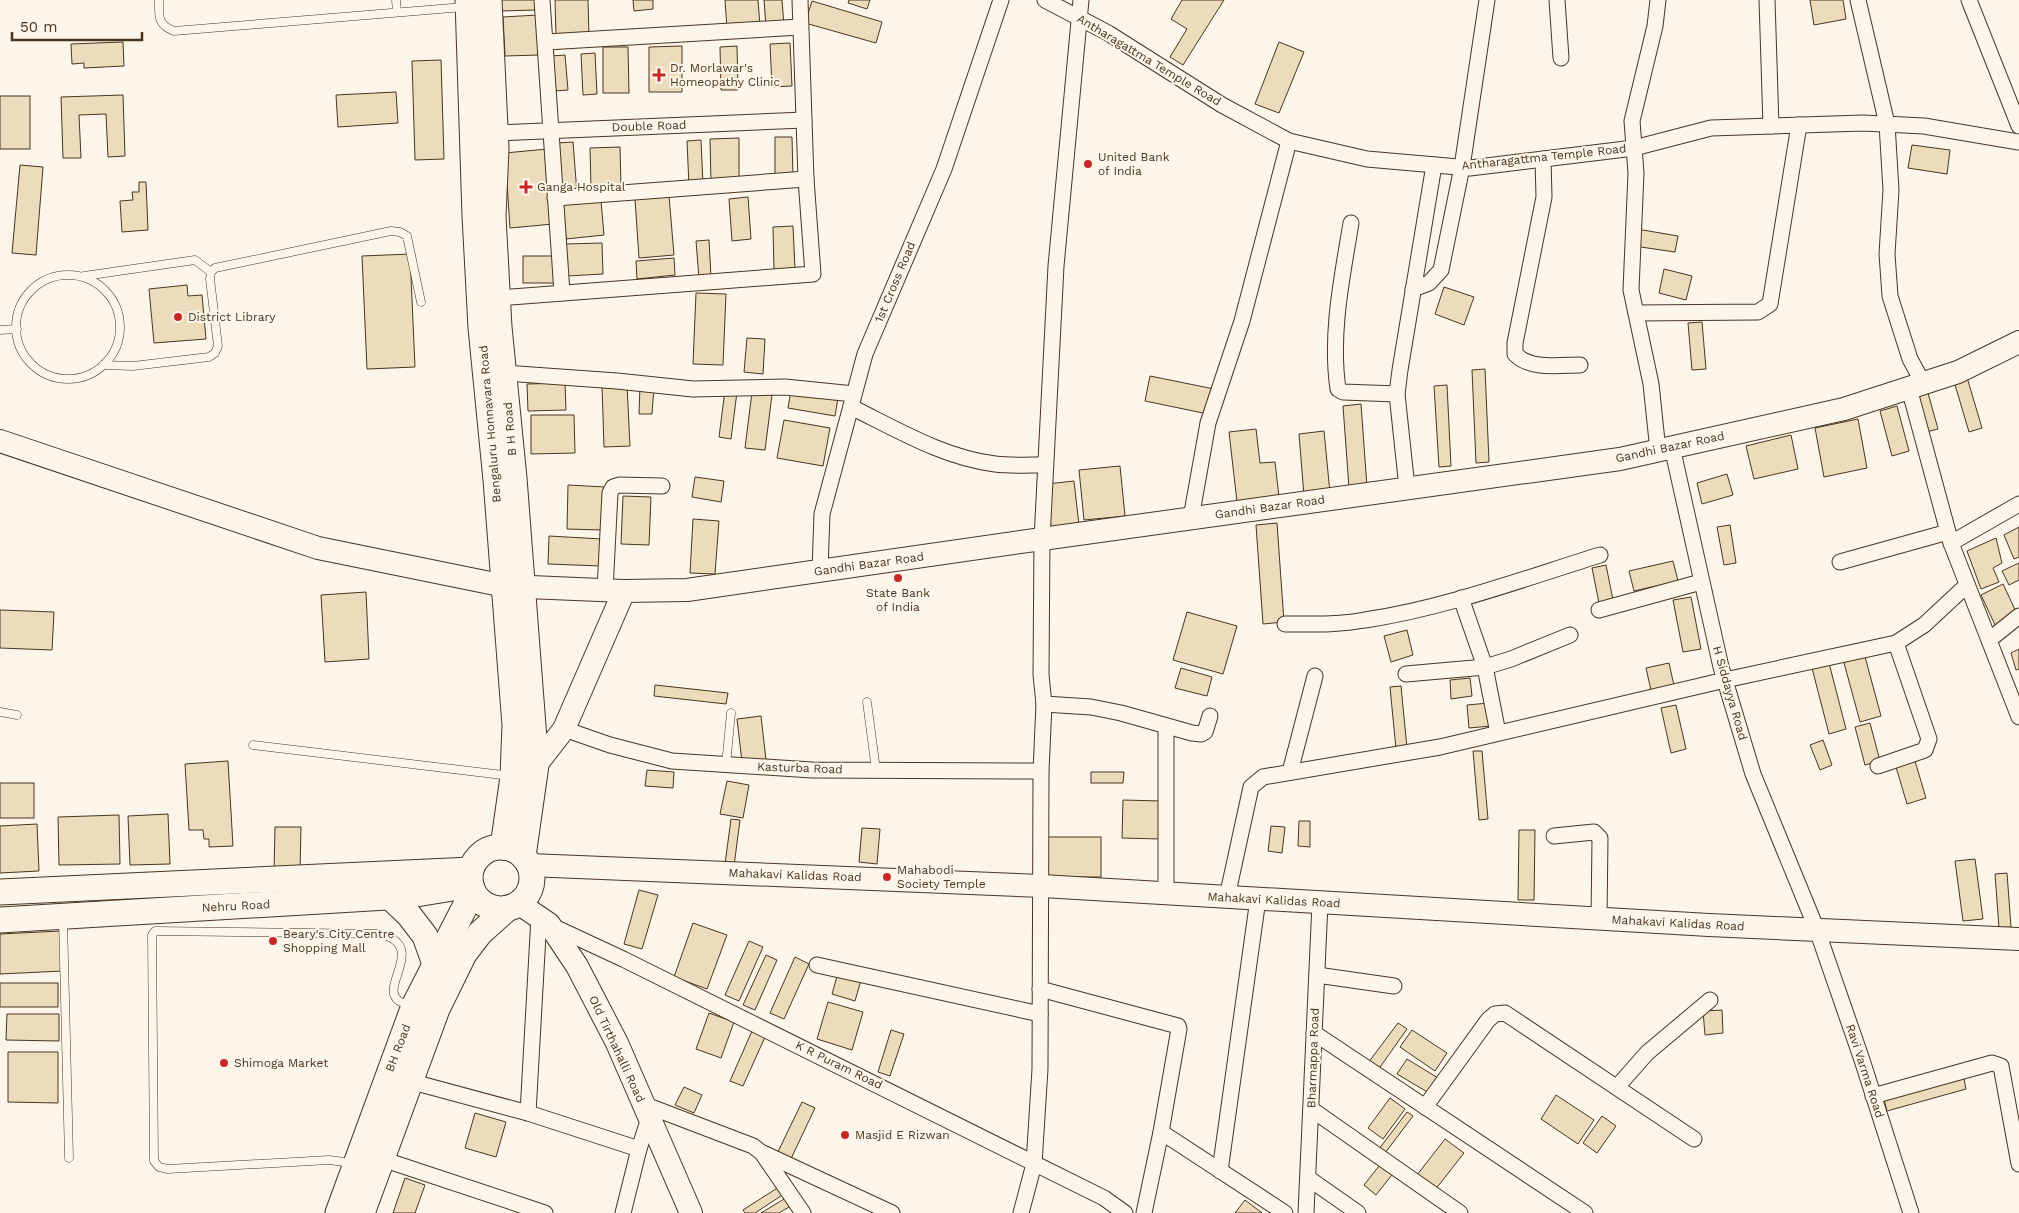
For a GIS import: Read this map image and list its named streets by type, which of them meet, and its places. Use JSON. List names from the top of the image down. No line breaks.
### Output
{"streets":{"main road":["Bengaluru Honnavara Road","B H Road","Nehru Road","BH Road"],"street":["Antharagattma Temple Road","Double Road","1st Cross Road","Gandhi Bazar Road","H Siddayya Road","Kasturba Road","Mahakavi Kalidas Road","Old Tirthahalli Road","Bharmappa Road","K R Puram Road","Ravi Varma Road"]},"crossings":[["Antharagattma Temple Road","H Siddayya Road"],["Double Road","B H Road"],["1st Cross Road","Gandhi Bazar Road"],["Bengaluru Honnavara Road","B H Road"],["Bengaluru Honnavara Road","Gandhi Bazar Road"],["Bengaluru Honnavara Road","Mahakavi Kalidas Road"],["Bengaluru Honnavara Road","Nehru Road"],["Bengaluru Honnavara Road","BH Road"],["Bengaluru Honnavara Road","Old Tirthahalli Road"],["B H Road","Gandhi Bazar Road"],["B H Road","Mahakavi Kalidas Road"],["B H Road","Nehru Road"],["B H Road","BH Road"],["B H Road","Old Tirthahalli Road"],["Gandhi Bazar Road","H Siddayya Road"],["H Siddayya Road","Mahakavi Kalidas Road"],["H Siddayya Road","Ravi Varma Road"],["Mahakavi Kalidas Road","Nehru Road"],["Mahakavi Kalidas Road","BH Road"],["Mahakavi Kalidas Road","Old Tirthahalli Road"],["Mahakavi Kalidas Road","Bharmappa Road"],["Mahakavi Kalidas Road","Ravi Varma Road"],["Nehru Road","BH Road"],["Nehru Road","Old Tirthahalli Road"],["BH Road","Old Tirthahalli Road"],["Old Tirthahalli Road","K R Puram Road"]],"places":{"health":["Dr. Morlawar's Homeopathy Clinic","Ganga Hospital"],"other":["United Bank of India","District Library","State Bank of India","Mahabodi Society Temple","Beary's City Centre Shopping Mall","Shimoga Market","Masjid E Rizwan"]},"scale_bar":"50 m"}
